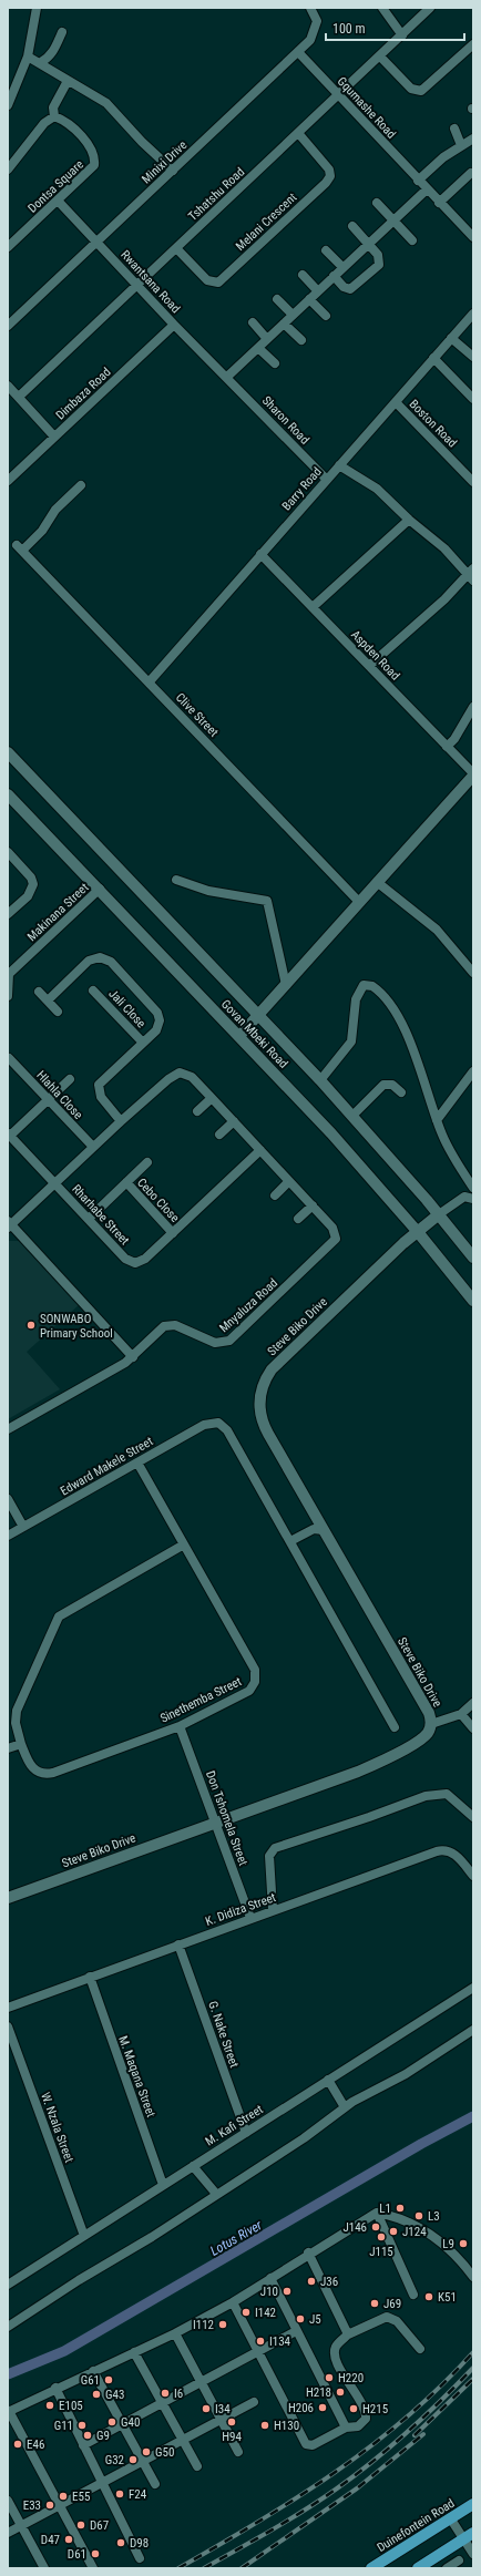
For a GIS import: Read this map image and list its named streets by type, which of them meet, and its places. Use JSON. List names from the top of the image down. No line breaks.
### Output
{"streets":{"main road":["Govan Mbeki Road","Steve Biko Drive","Duinefontein Road"],"street":["Gqumashe Road","Minixi Drive","Dontsa Square","Tshatshu Road","Melani Crescent","Rwantsana Road","Dimbaza Road","Sharon Road","Boston Road","Barry Road","Aspden Road","Clive Street","Makinana Street","Jali Close","Hlahla Close","Cebo Close","Rharhabe Street","Mnyaluza Road","Edward Makele Street","Sinethemba Street","Don Tshomela Street","K. Didiza Street","G. Nake Street","M. Maqana Street","M. Kafi Street","W. Nzala Street"]},"crossings":[["Gqumashe Road","Minixi Drive"],["Gqumashe Road","Tshatshu Road"],["Minixi Drive","Rwantsana Road"],["Dontsa Square","Rwantsana Road"],["Tshatshu Road","Melani Crescent"],["Tshatshu Road","Rwantsana Road"],["Rwantsana Road","Dimbaza Road"],["Rwantsana Road","Sharon Road"],["Sharon Road","Barry Road"],["Boston Road","Barry Road"],["Barry Road","Aspden Road"],["Barry Road","Clive Street"],["Makinana Street","Govan Mbeki Road"],["Govan Mbeki Road","Steve Biko Drive"],["Hlahla Close","Mnyaluza Road"],["Cebo Close","Rharhabe Street"],["Rharhabe Street","Mnyaluza Road"],["Steve Biko Drive","Don Tshomela Street"],["Edward Makele Street","Sinethemba Street"],["Sinethemba Street","Don Tshomela Street"],["Don Tshomela Street","K. Didiza Street"],["K. Didiza Street","G. Nake Street"],["K. Didiza Street","M. Maqana Street"],["G. Nake Street","M. Kafi Street"],["M. Maqana Street","M. Kafi Street"],["M. Kafi Street","W. Nzala Street"]],"water":["Lotus River"],"places":["SONWABO Primary School","L1","L3","J146","J124","J115","L9","J36","J10","K51","J69","I142","J5","I112","I134","H220","G61","H218","I6","G43","E105","H206","I34","H215","G40","H94","G11","H130","G9","E46","G50","G32","F24","E55","E33","D67","D47","D98","D61"],"scale_bar":"100 m"}
